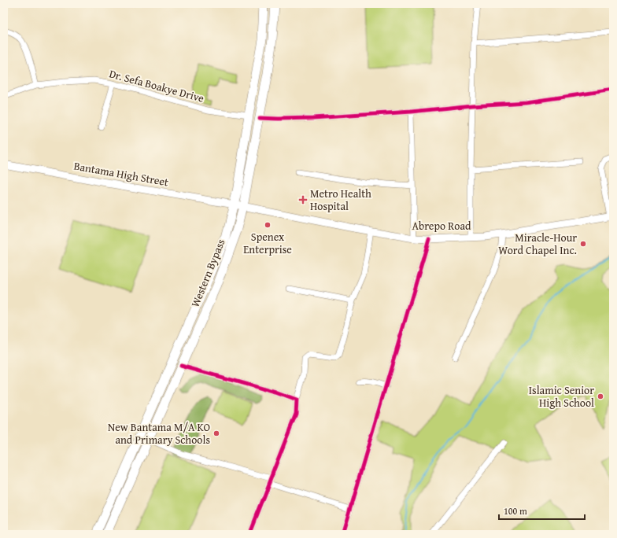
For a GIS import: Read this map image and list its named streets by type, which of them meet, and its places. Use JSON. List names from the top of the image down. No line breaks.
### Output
{"streets":{"highway":["Western Bypass"],"main road":["Bantama High Street","Abrepo Road"],"street":["Dr. Sefa Boakye Drive"]},"crossings":[["Dr. Sefa Boakye Drive","Western Bypass"],["Bantama High Street","Abrepo Road"],["Bantama High Street","Western Bypass"],["Abrepo Road","Western Bypass"]],"places":{"health":["Metro Health Hospital"],"other":["Spenex Enterprise","Miracle-Hour Word Chapel Inc.","Islamic Senior High School","New Bantama M/A KO and Primary Schools"]},"scale_bar":"100 m"}
